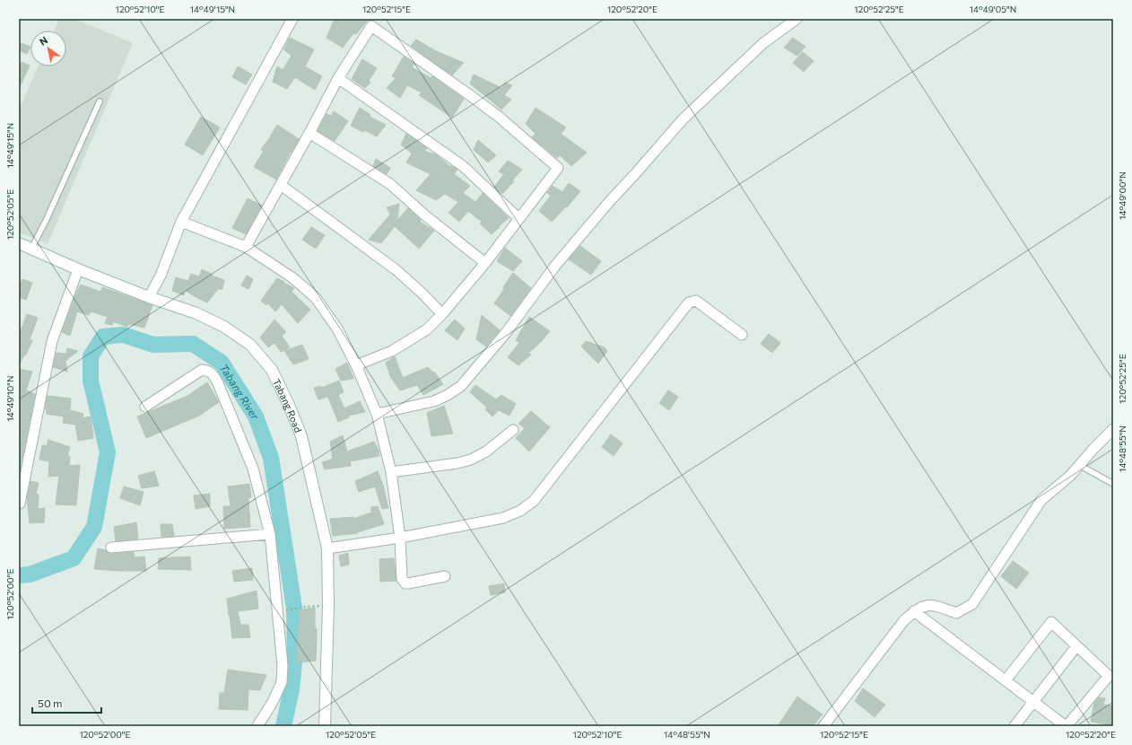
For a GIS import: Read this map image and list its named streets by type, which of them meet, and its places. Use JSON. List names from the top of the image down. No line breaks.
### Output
{"streets":{"main road":["Tabang Road"]},"water":["Tabang River"],"scale_bar":"50 m","north":"top left","coordinates":["120°52'10\"E","14°49'15\"N","120°52'15\"E","120°52'20\"E","120°52'25\"E","14°49'05\"N","14°49'00\"N","120°52'05\"E","14°49'10\"N","14°48'55\"N","120°52'00\"E"]}
